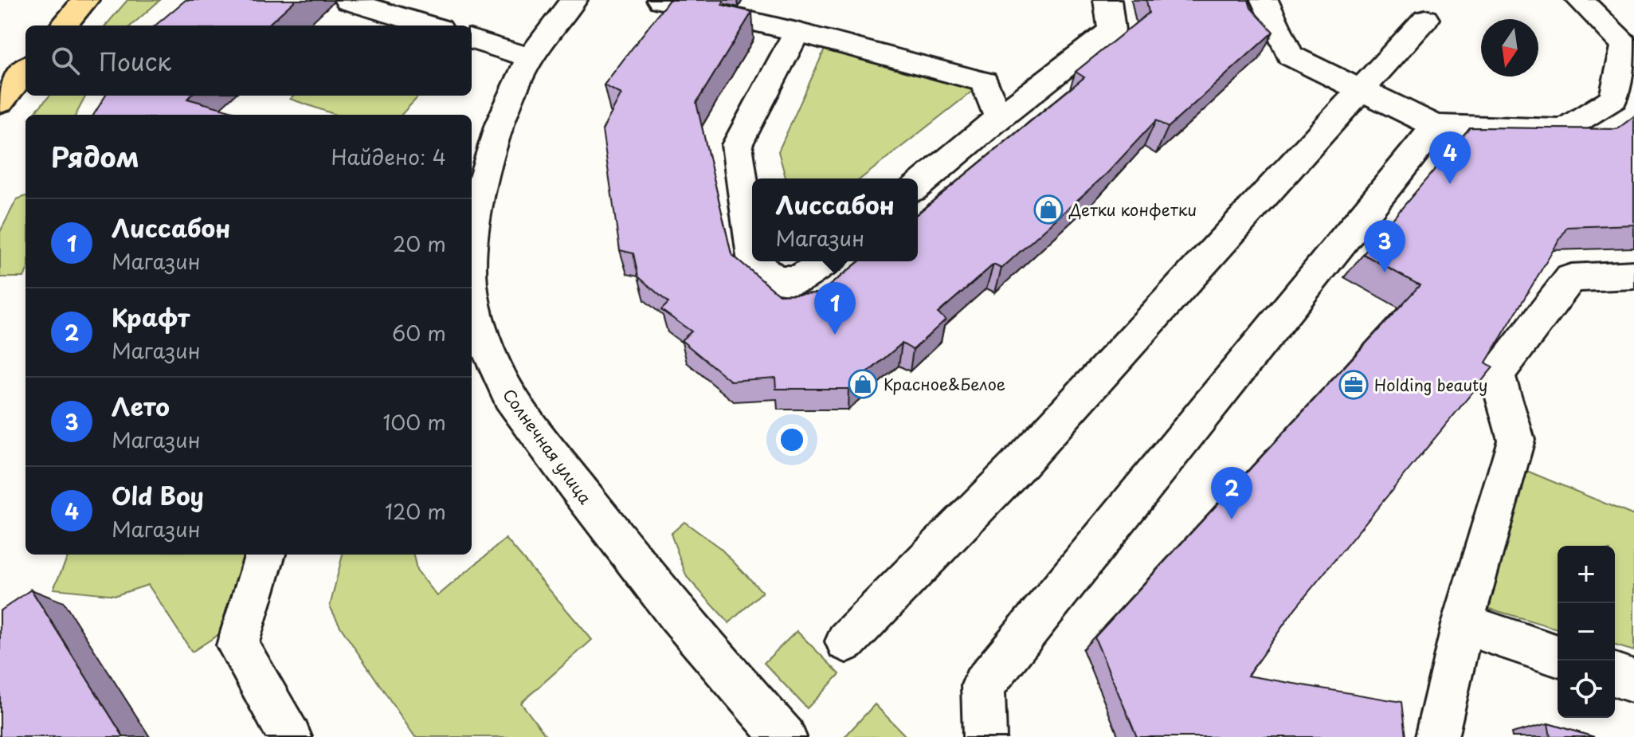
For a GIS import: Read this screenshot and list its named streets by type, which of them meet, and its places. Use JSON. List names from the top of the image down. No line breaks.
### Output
{"streets":{"street":["Солнечная улица"]},"places":{"shop":["Детки конфетки","Красное&Белое"],"office":["Holding beauty"]},"north":"bottom","page":{"search":"Поиск","heading":["Рядом","Найдено: 4"],"pins":["4","3","1","2"],"popup":["Лиссабон","Магазин"],"list":[{"mark":"1","name":"Лиссабон","note":"Магазин","value":"20 m"},{"mark":"2","name":"Крафт","note":"Магазин","value":"60 m"},{"mark":"3","name":"Лето","note":"Магазин","value":"100 m"},{"mark":"4","name":"Old Boy","note":"Магазин","value":"120 m"}],"map_buttons":["+","−"]}}
